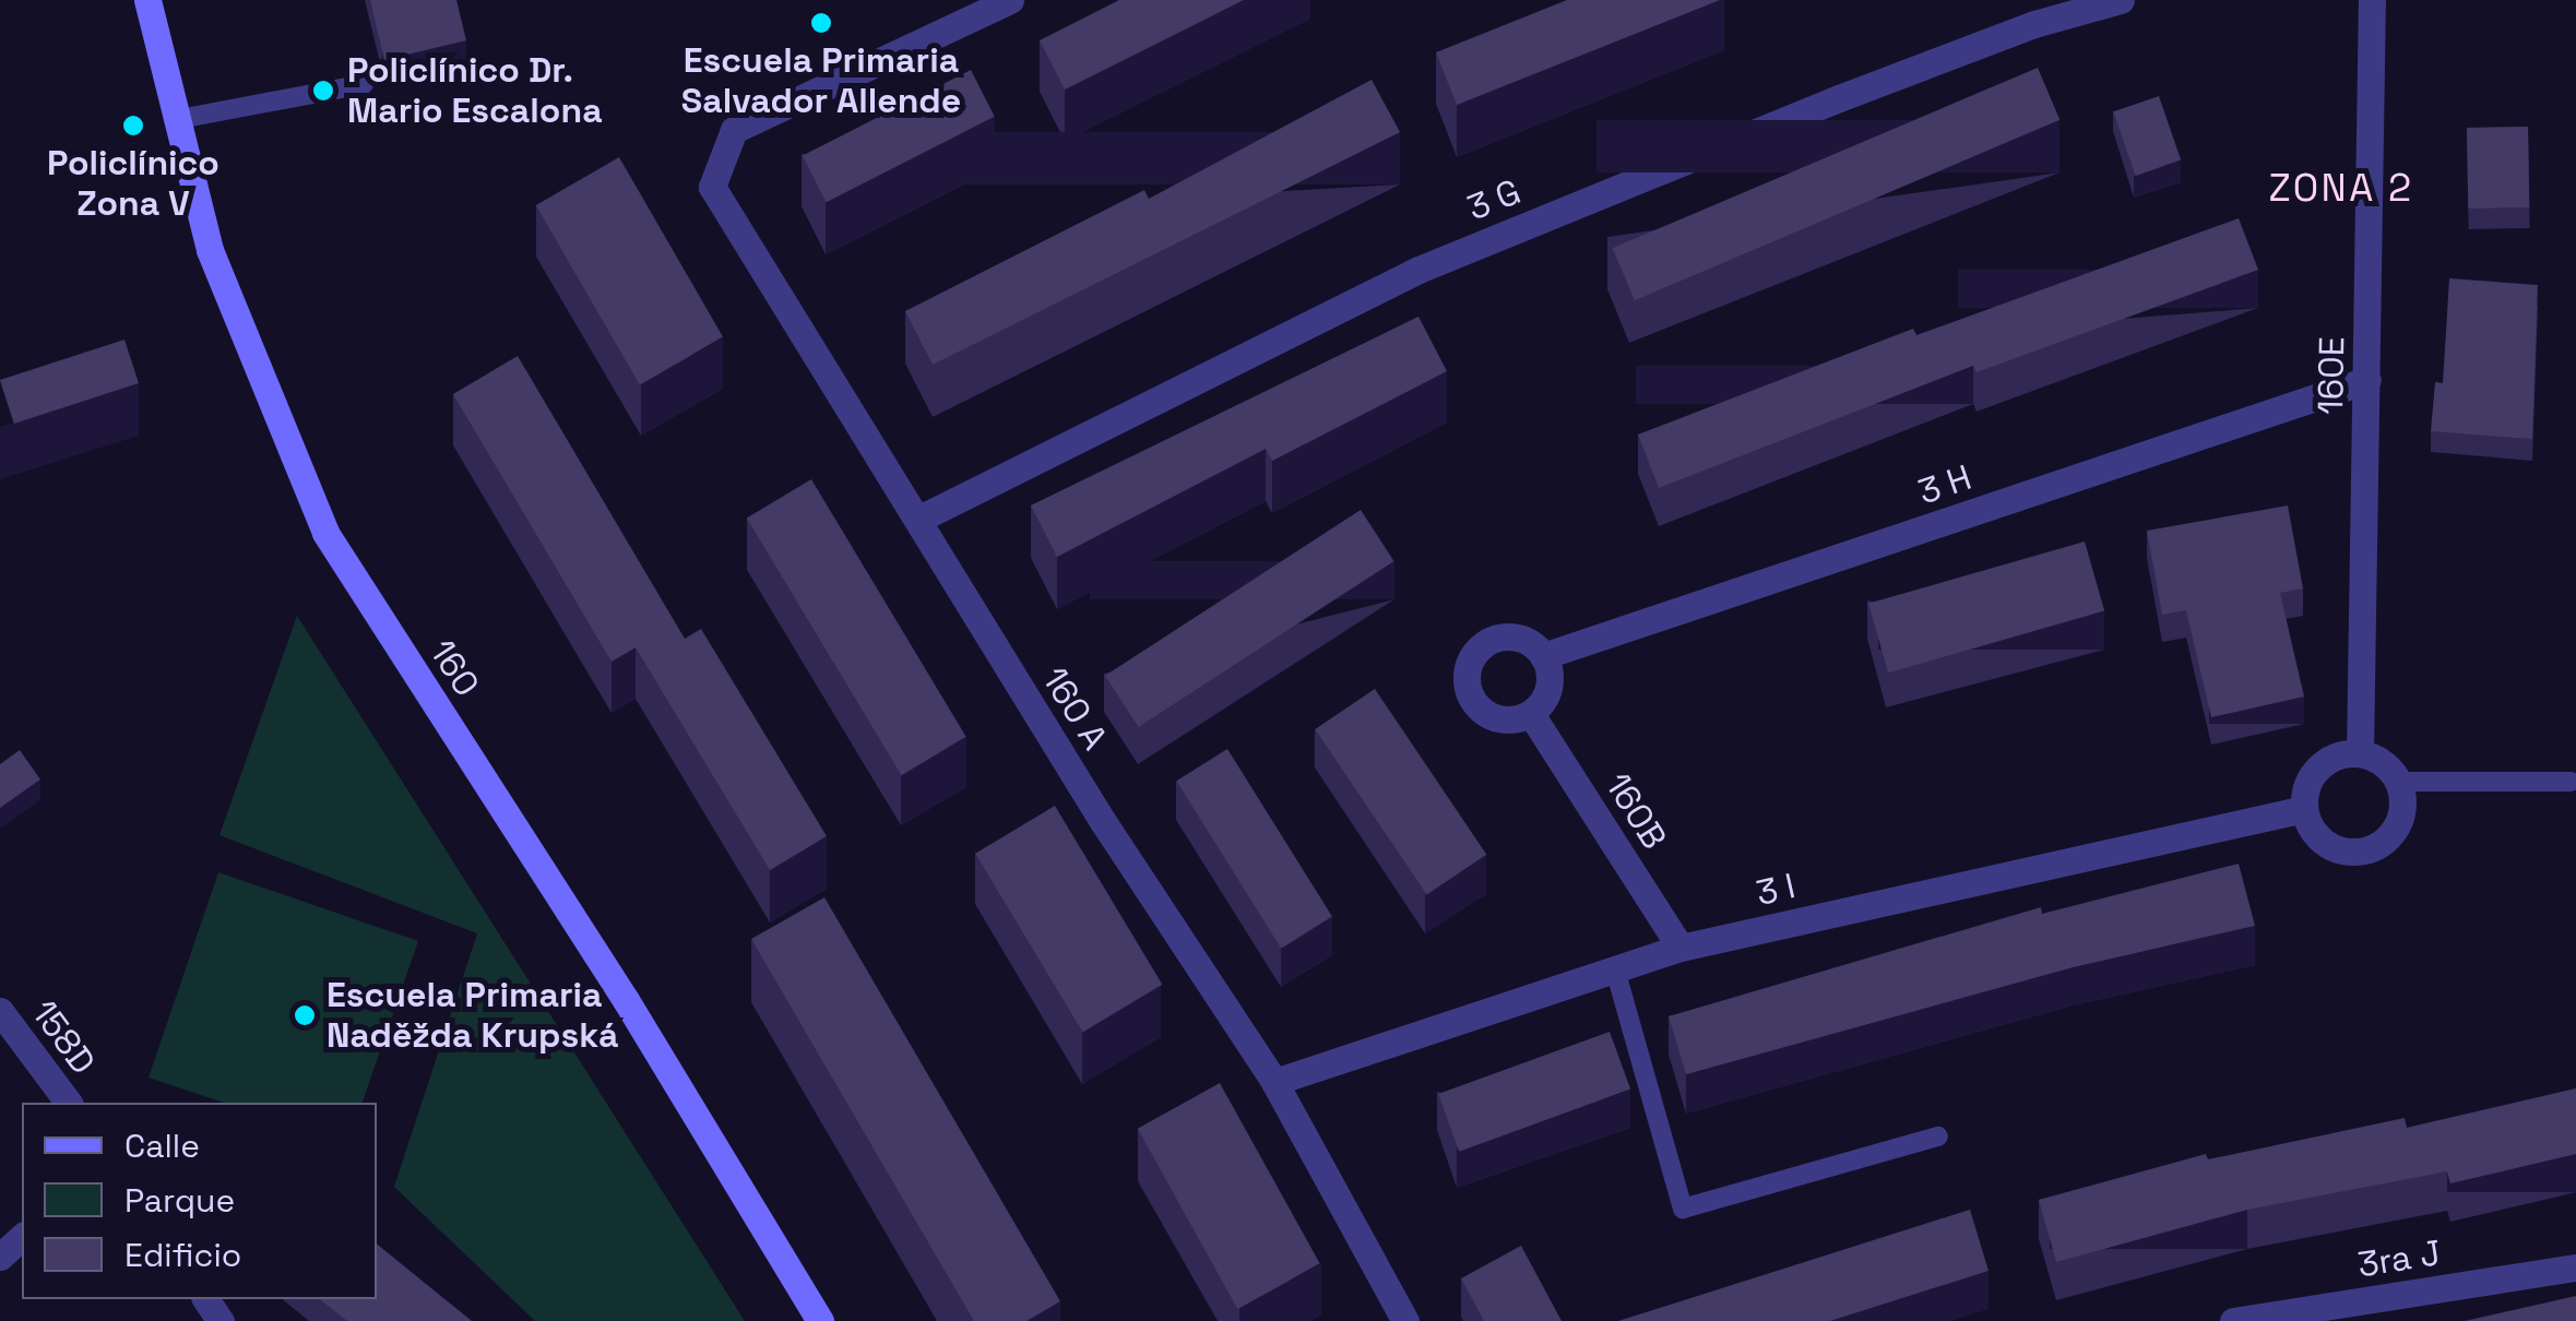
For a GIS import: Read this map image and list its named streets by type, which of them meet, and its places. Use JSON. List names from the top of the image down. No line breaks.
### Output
{"streets":{"main road":["160"],"street":["3 G","160E","3 H","160 A","160B","3 I","158D","3ra J"]},"crossings":[["3 G","160 A"],["160E","3 H"],["160E","3 I"],["3 H","160B"],["160 A","3 I"],["160B","3 I"]],"districts":["ZONA 2"],"places":["Escuela Primaria Salvador Allende","Policlínico Dr. Mario Escalona","Policlínico Zona V","Escuela Primaria Naděžda Krupská"],"legend":["Calle","Parque","Edificio"]}
